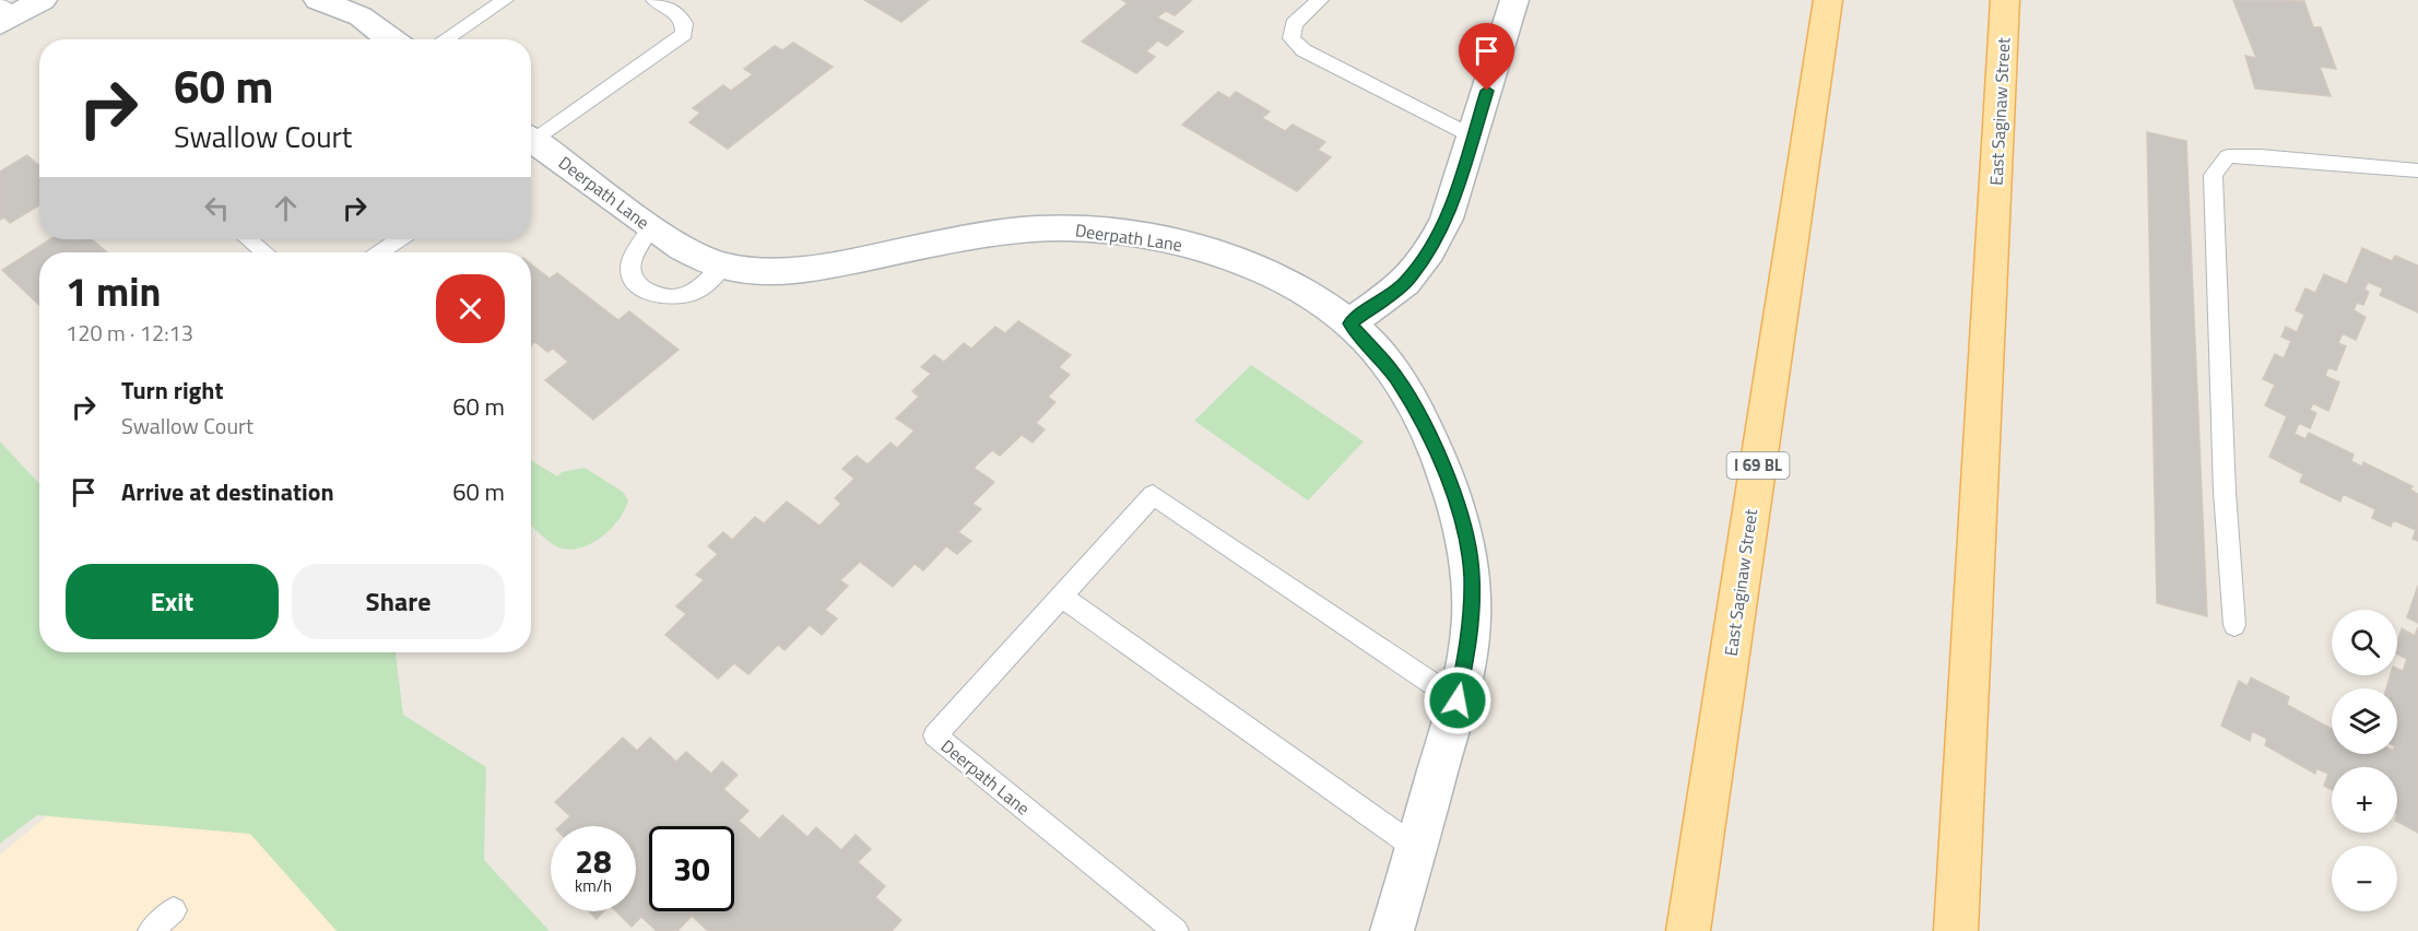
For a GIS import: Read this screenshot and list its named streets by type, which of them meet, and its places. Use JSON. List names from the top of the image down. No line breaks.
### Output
{"streets":{"main road":["East Saginaw Street","I 69 BL"],"street":["Deerpath Lane"]},"page":{"turn":["60 m","Swallow Court"],"heading":["1 min","120 m · 12:13"],"list":[{"name":"Turn right","note":"Swallow Court","value":"60 m"},{"name":"Arrive at destination","value":"60 m"}],"buttons":["Exit","Share"],"map_buttons":["+","−"],"speed":"28 km/h","limit":"30"}}
